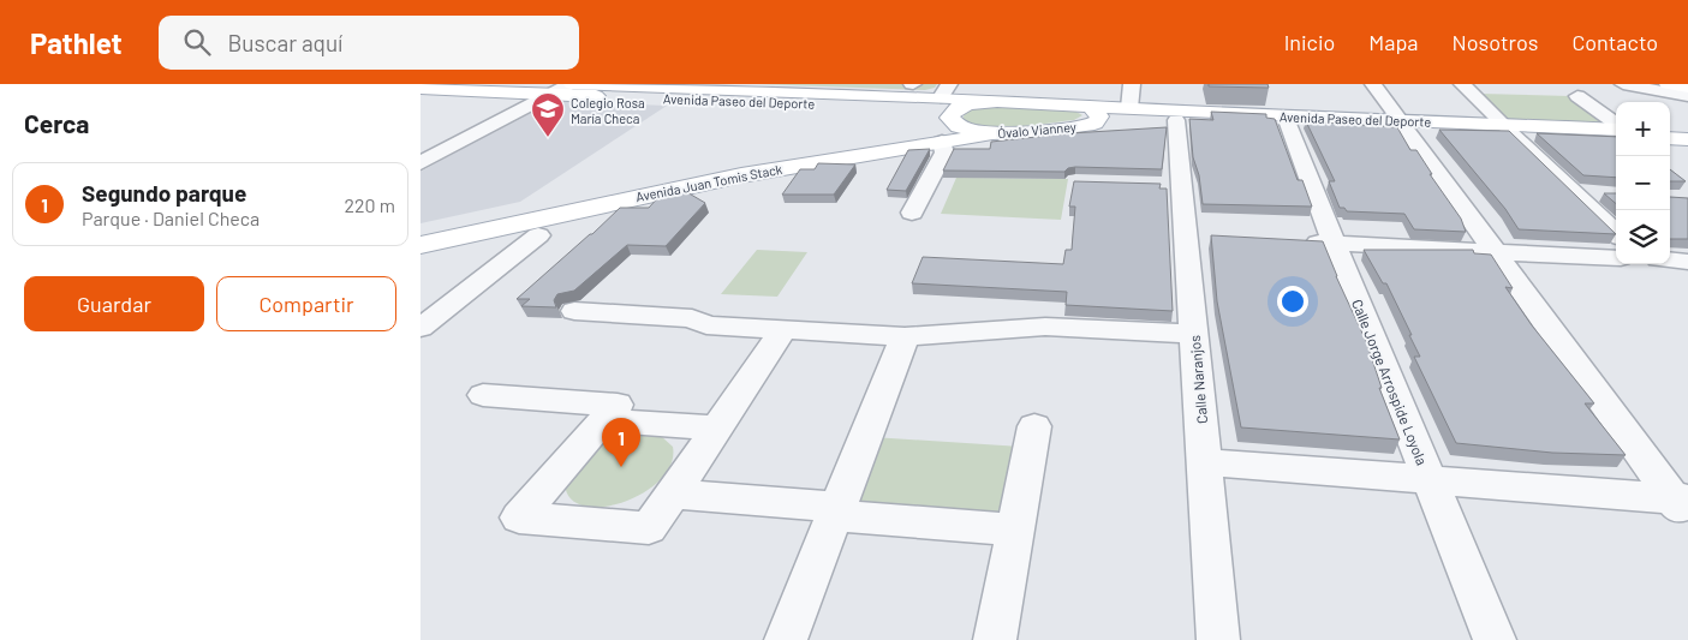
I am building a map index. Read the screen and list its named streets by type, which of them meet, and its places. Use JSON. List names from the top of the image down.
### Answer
{
  "streets": {
    "main road": ["Avenida Paseo del Deporte", "Óvalo Vianney", "Avenida Juan Tomis Stack"],
    "street": ["Calle Naranjos", "Calle Jorge Arrospide Loyola"]
  },
  "crossings": [
    ["Avenida Paseo del Deporte", "Óvalo Vianney"],
    ["Avenida Paseo del Deporte", "Avenida Juan Tomis Stack"],
    ["Avenida Paseo del Deporte", "Calle Naranjos"],
    ["Avenida Paseo del Deporte", "Calle Jorge Arrospide Loyola"],
    ["Óvalo Vianney", "Avenida Juan Tomis Stack"]
  ],
  "places": {
    "school or university": ["Colegio Rosa María Checa"]
  },
  "page": {
    "header": "Pathlet",
    "search": "Buscar aquí",
    "nav": [
      "Inicio",
      "Mapa",
      "Nosotros",
      "Contacto"
    ],
    "heading": "Cerca",
    "map_buttons": ["+", "−"],
    "list": [
      {
        "mark": "1",
        "name": "Segundo parque",
        "note": "Parque · Daniel Checa",
        "value": "220 m"
      }
    ],
    "buttons": ["Guardar", "Compartir"],
    "pins": "1"
  }
}
